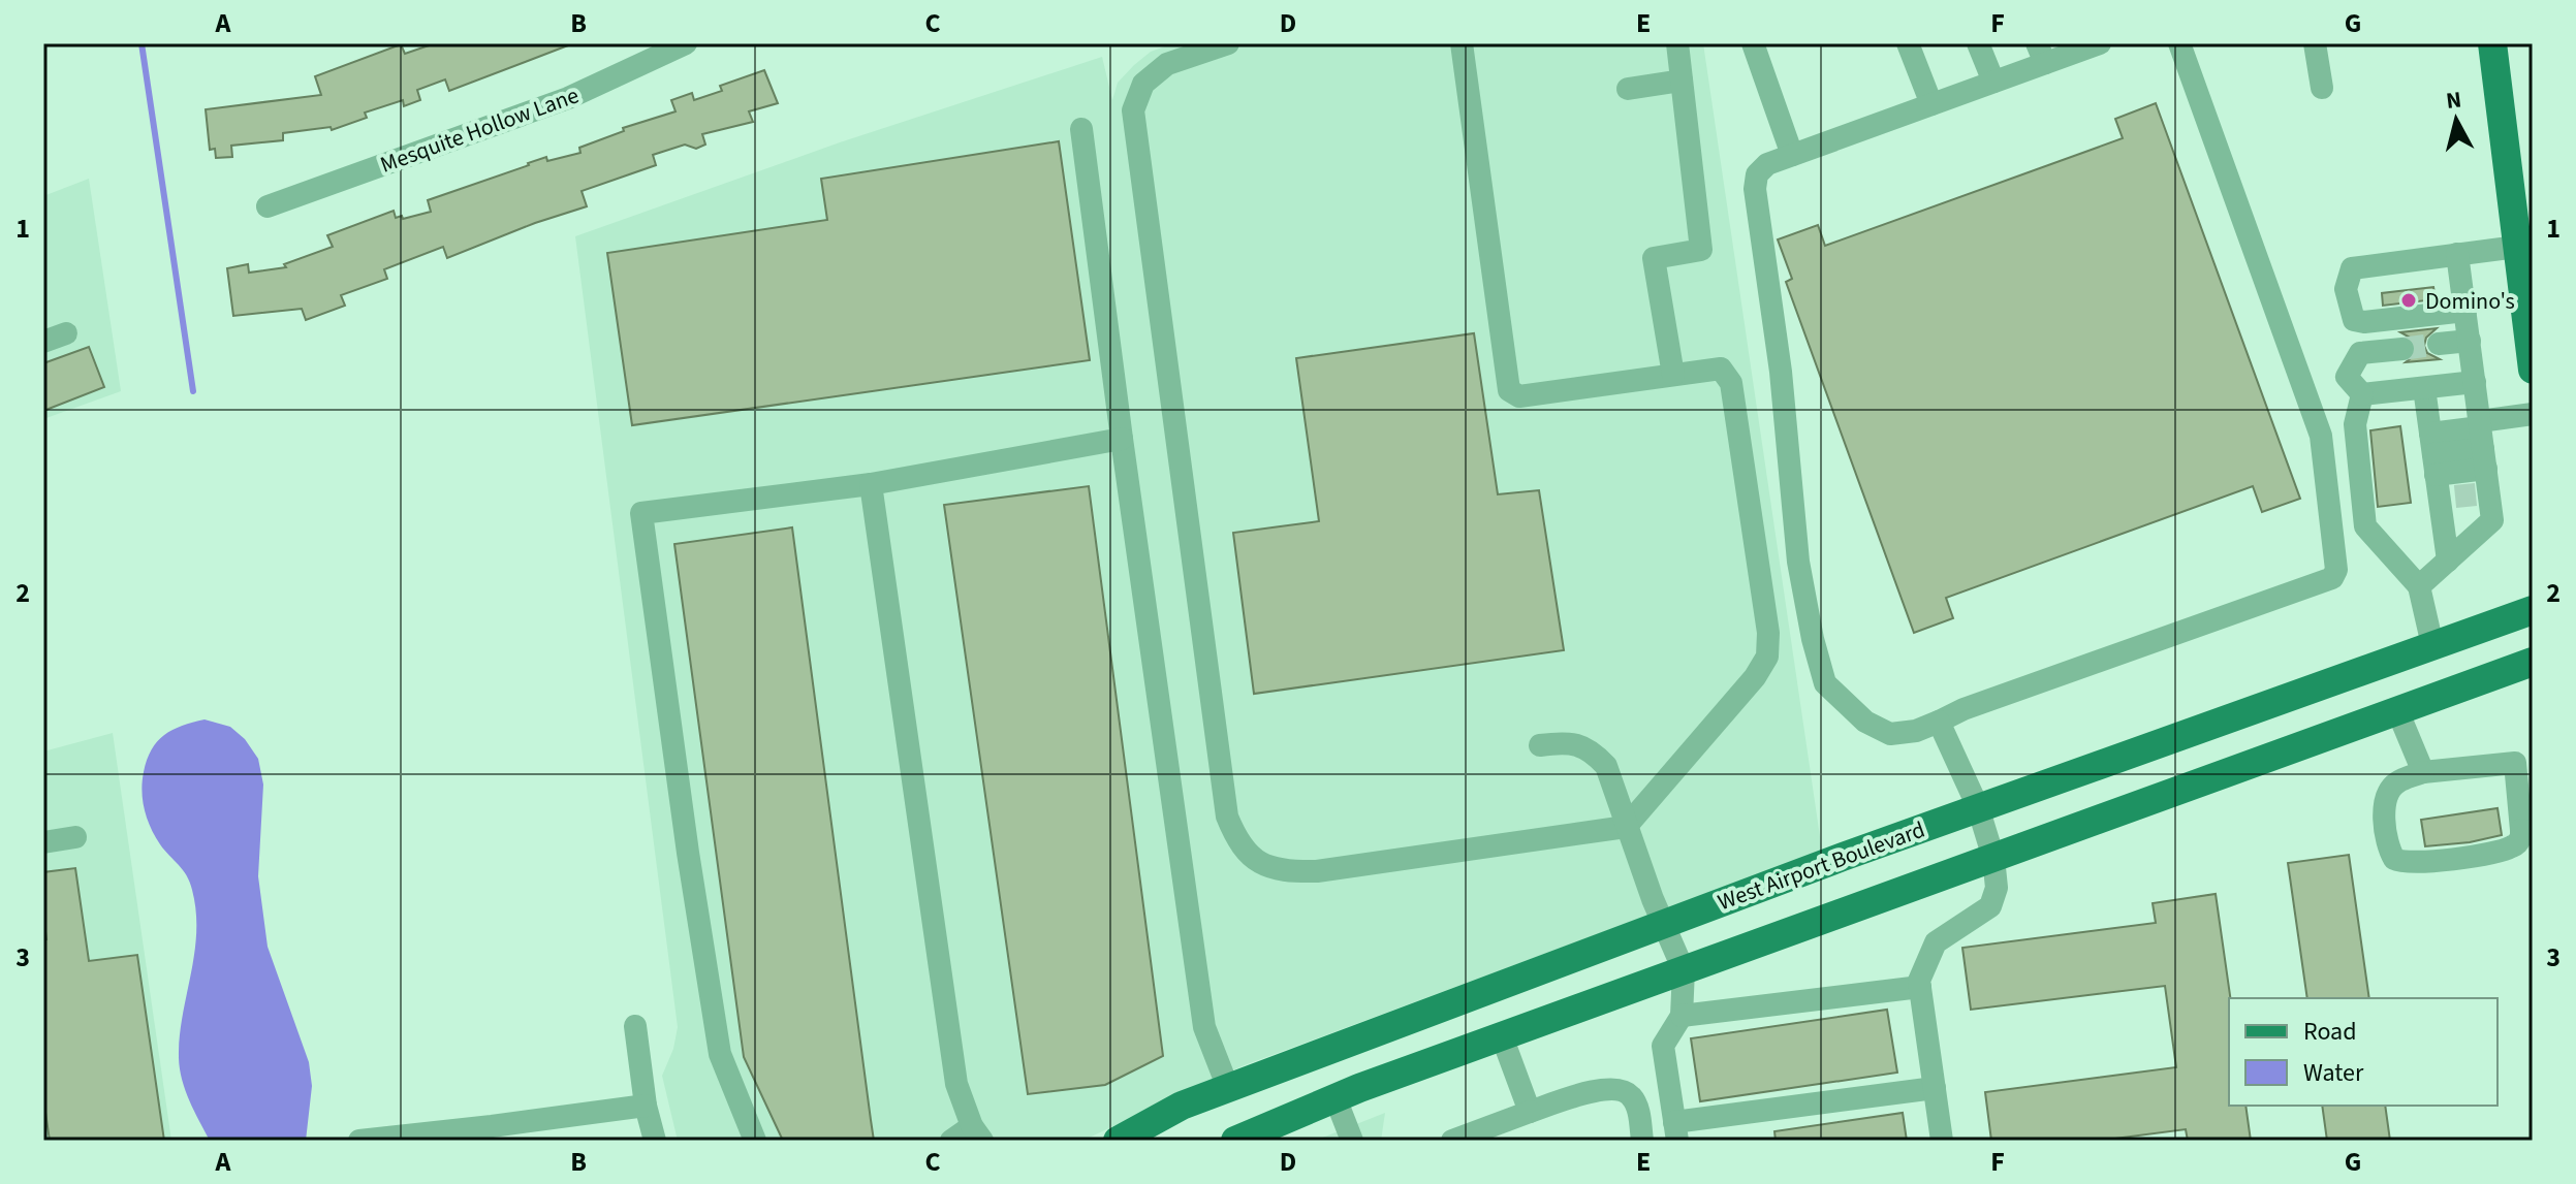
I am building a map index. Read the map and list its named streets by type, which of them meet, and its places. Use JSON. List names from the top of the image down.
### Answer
{
  "streets": {
    "main road": ["West Airport Boulevard"],
    "street": ["Mesquite Hollow Lane"]
  },
  "places": ["Domino's"],
  "legend": ["Road", "Water"],
  "north": "top",
  "grid": {
    "columns": [
      "A",
      "B",
      "C",
      "D",
      "E",
      "F",
      "G"
    ],
    "rows": ["1", "2", "3"]
  }
}
